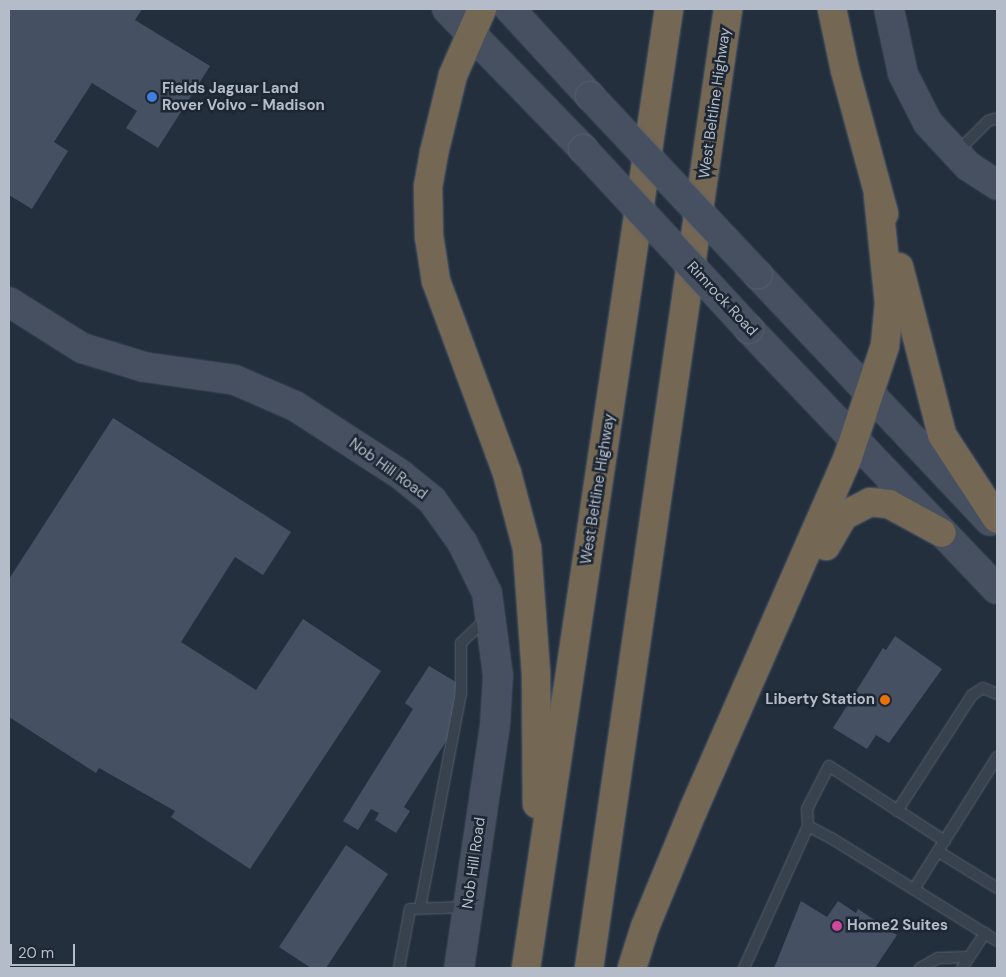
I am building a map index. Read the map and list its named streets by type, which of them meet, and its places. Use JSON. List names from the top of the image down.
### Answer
{
  "streets": {
    "highway": ["West Beltline Highway"],
    "main road": ["Rimrock Road", "Nob Hill Road"]
  },
  "places": ["Fields Jaguar Land Rover Volvo - Madison", "Liberty Station", "Home2 Suites"],
  "scale_bar": "20 m"
}
